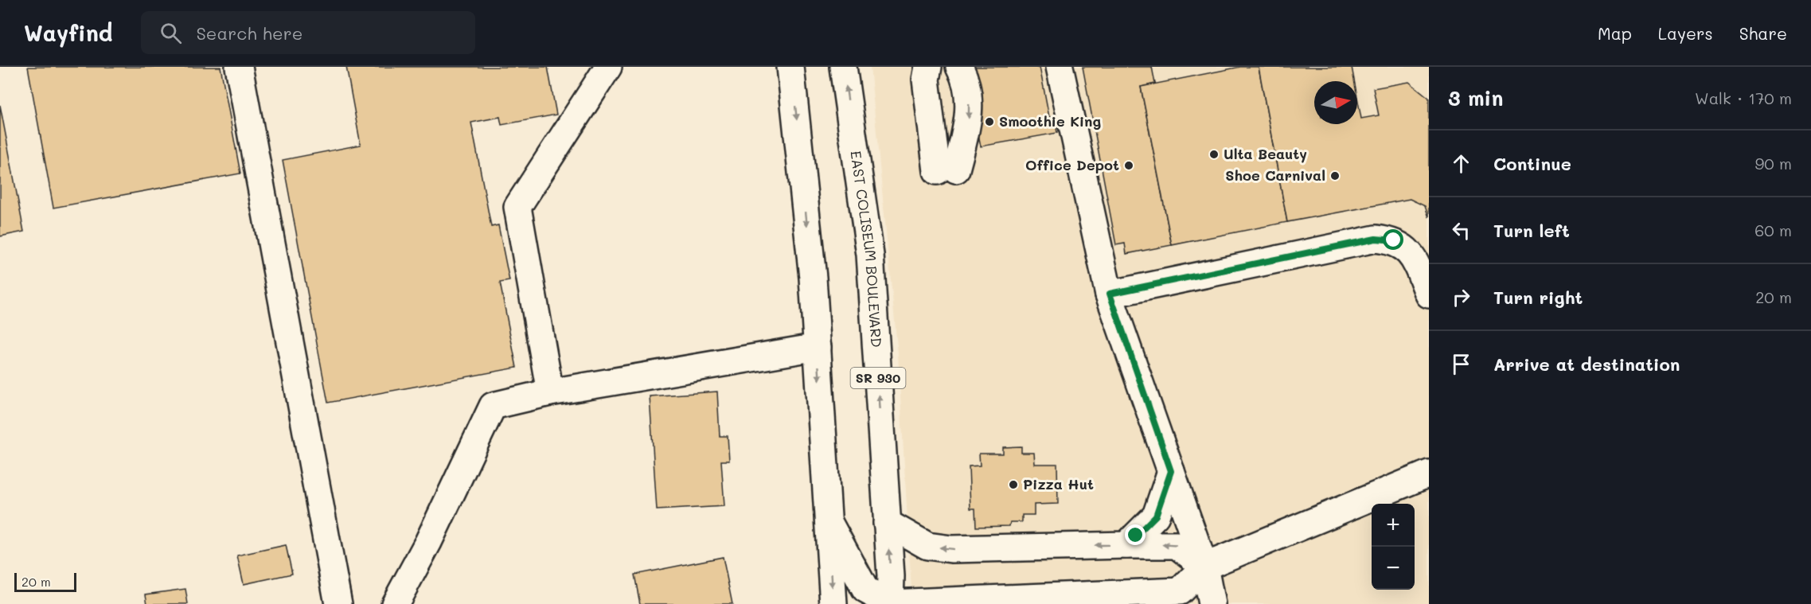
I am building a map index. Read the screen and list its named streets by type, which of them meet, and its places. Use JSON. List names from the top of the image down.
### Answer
{
  "streets": {
    "main road": ["EAST COLISEUM BOULEVARD", "SR 930"]
  },
  "places": [
    "Smoothie King",
    "Ulta Beauty",
    "Office Depot",
    "Shoe Carnival",
    "Pizza Hut"
  ],
  "scale_bar": "20 m",
  "north": "right",
  "page": {
    "header": "Wayfind",
    "search": "Search here",
    "nav": ["Map", "Layers", "Share"],
    "heading": ["3 min", "Walk · 170 m"],
    "list": [
      ["Continue", "90 m"],
      ["Turn left", "60 m"],
      ["Turn right", "20 m"],
      "Arrive at destination"
    ],
    "map_buttons": ["+", "−"],
    "scale": "20 m"
  }
}
